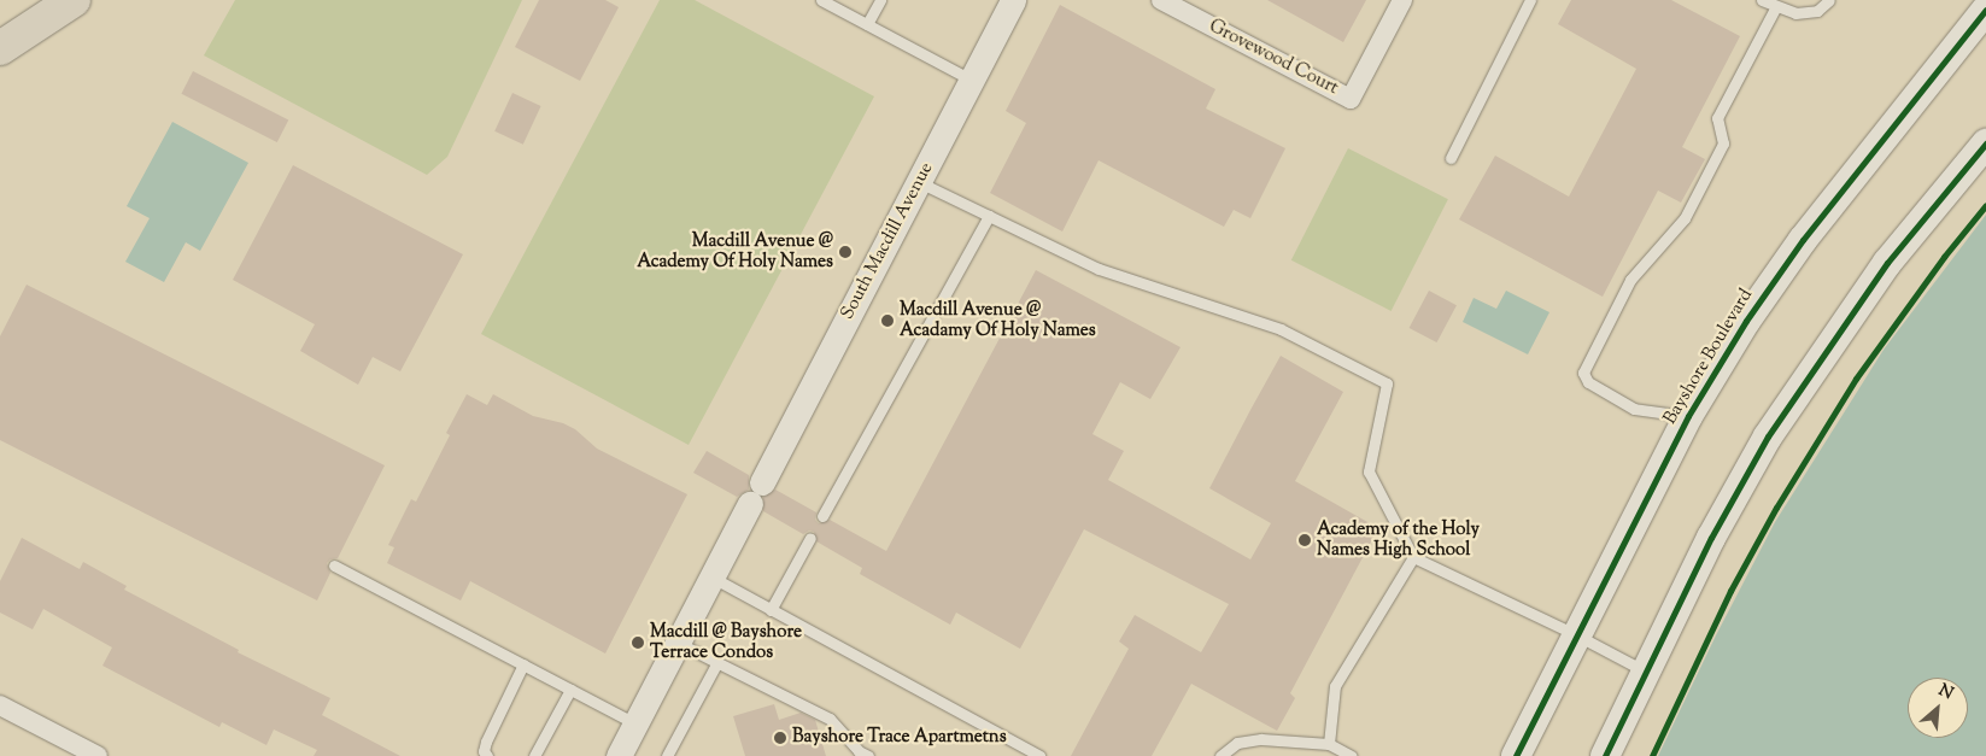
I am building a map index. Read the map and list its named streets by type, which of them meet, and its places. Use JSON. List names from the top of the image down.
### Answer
{
  "streets": {
    "main road": ["Bayshore Boulevard"],
    "street": ["Grovewood Court", "South Macdill Avenue"]
  },
  "places": [
    "Macdill Avenue @ Academy Of Holy Names",
    "Macdill Avenue @ Acadamy Of Holy Names",
    "Academy of the Holy Names High School",
    "Macdill @ Bayshore Terrace Condos",
    "Bayshore Trace Apartmetns"
  ],
  "north": "top right"
}
